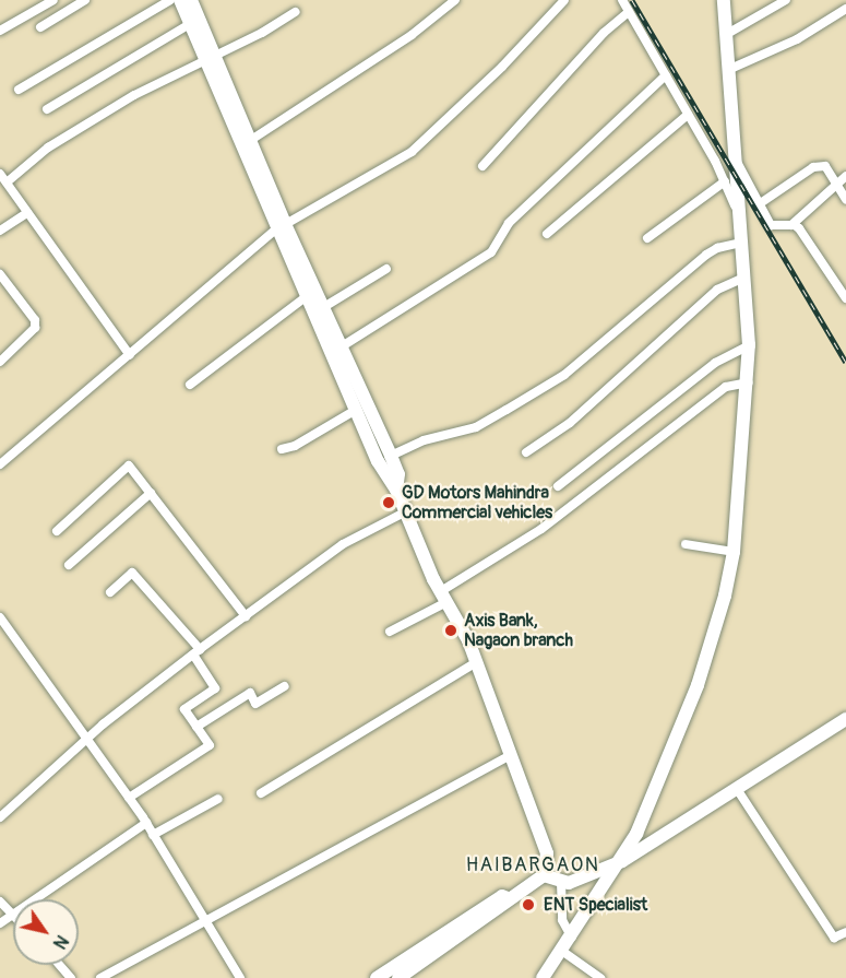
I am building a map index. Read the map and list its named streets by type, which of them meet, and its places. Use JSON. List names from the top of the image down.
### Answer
{
  "districts": ["HAIBARGAON"],
  "places": ["GD Motors Mahindra Commercial vehicles", "Axis Bank, Nagaon branch", "ENT Specialist"],
  "north": "bottom right"
}
